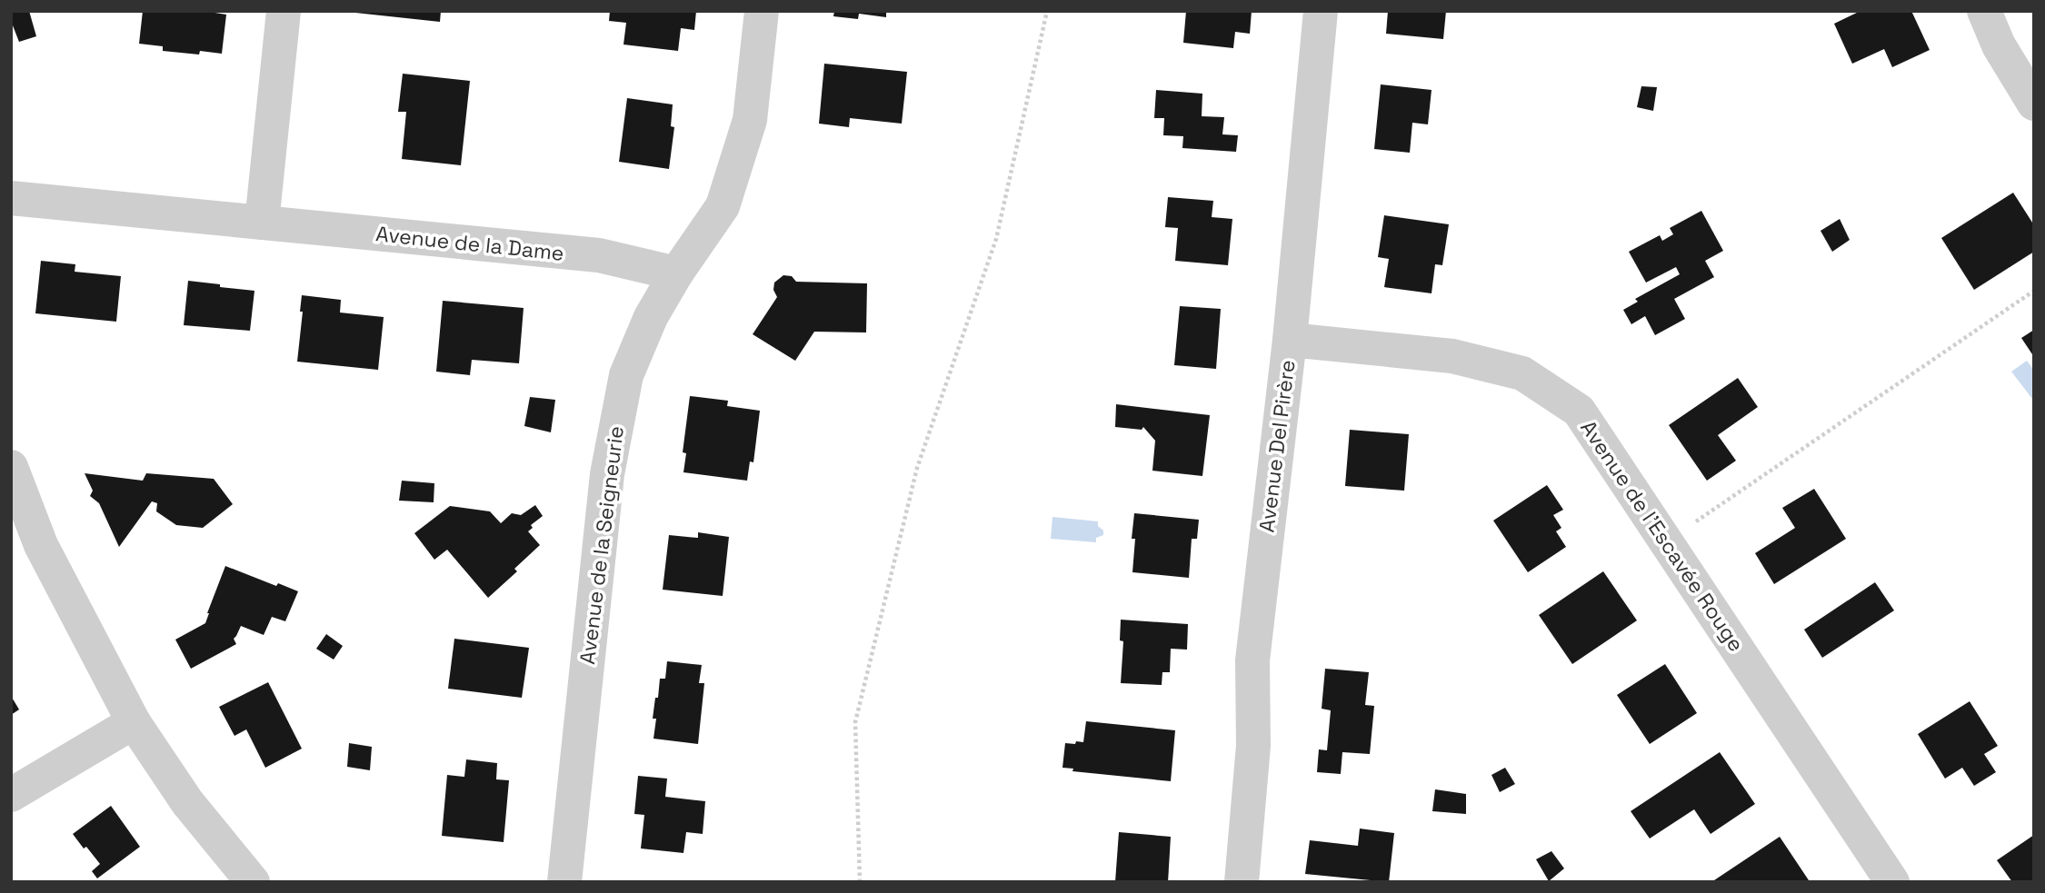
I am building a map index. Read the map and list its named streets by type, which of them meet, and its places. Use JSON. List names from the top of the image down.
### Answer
{
  "streets": {
    "street": [
      "Avenue de la Dame",
      "Avenue Del Pirère",
      "Avenue de l'Escavée Rouge",
      "Avenue de la Seigneurie"
    ]
  },
  "crossings": [
    ["Avenue de la Dame", "Avenue de la Seigneurie"],
    ["Avenue Del Pirère", "Avenue de l'Escavée Rouge"]
  ]
}
